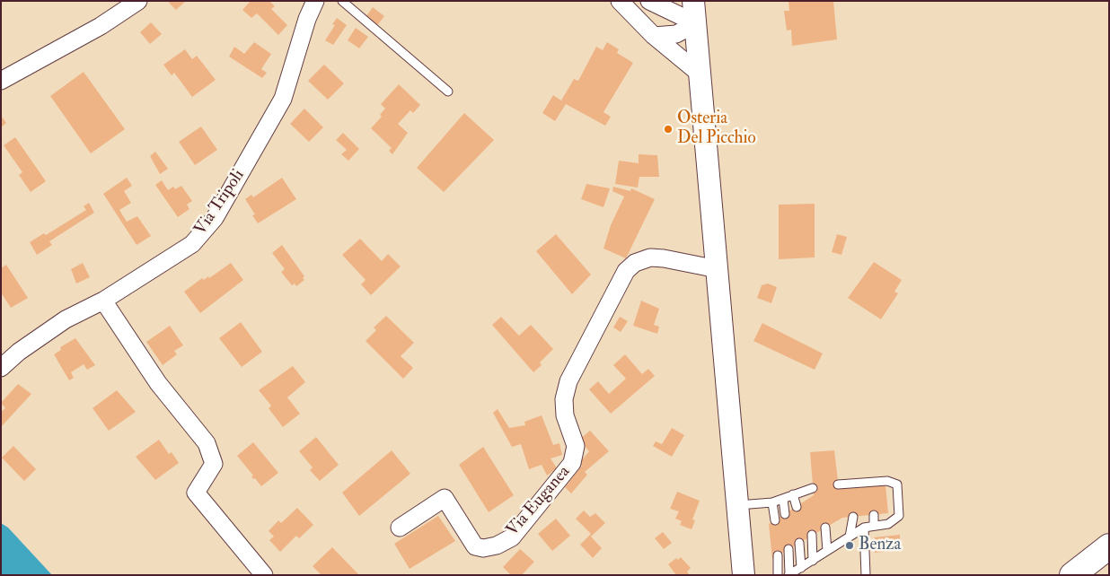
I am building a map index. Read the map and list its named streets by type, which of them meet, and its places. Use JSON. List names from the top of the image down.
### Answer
{
  "streets": {
    "street": ["Via Tripoli", "Via Euganea"]
  },
  "places": ["Osteria Del Picchio", "Benza"]
}
